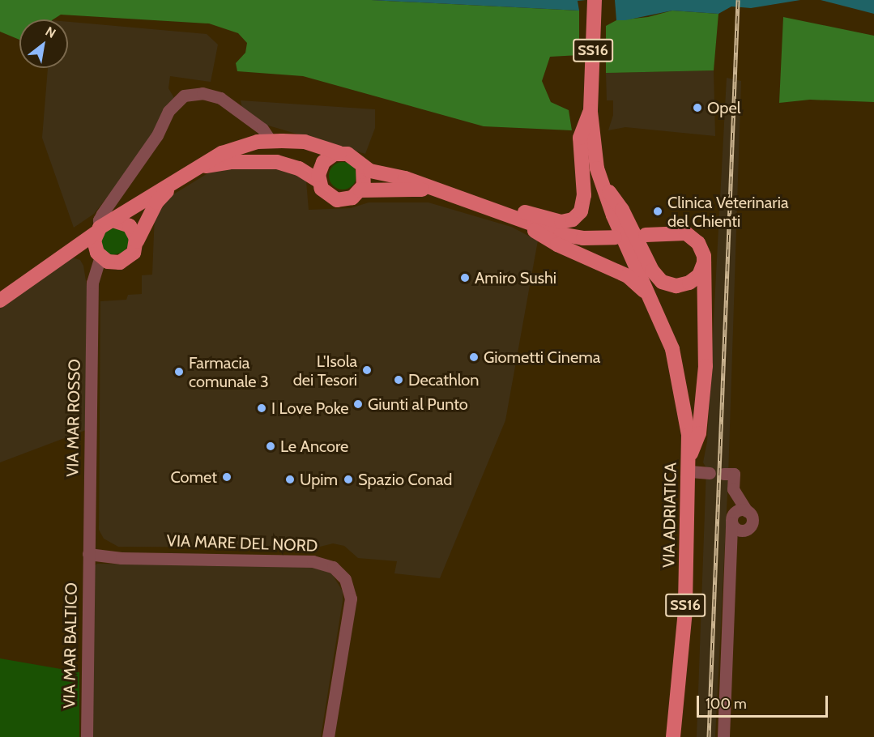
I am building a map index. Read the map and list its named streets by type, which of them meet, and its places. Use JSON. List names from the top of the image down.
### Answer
{
  "streets": {
    "main road": ["SS16", "VIA ADRIATICA"],
    "street": ["VIA MAR ROSSO", "VIA MARE DEL NORD", "VIA MAR BALTICO"]
  },
  "crossings": [
    ["SS16", "VIA ADRIATICA"],
    ["VIA MAR ROSSO", "VIA MARE DEL NORD"],
    ["VIA MAR ROSSO", "VIA MAR BALTICO"],
    ["VIA MARE DEL NORD", "VIA MAR BALTICO"]
  ],
  "places": [
    "Opel",
    "Clinica Veterinaria del Chienti",
    "Amiro Sushi",
    "Giometti Cinema",
    "L'Isola dei Tesori",
    "Farmacia comunale 3",
    "Decathlon",
    "Giunti al Punto",
    "I Love Poke",
    "Le Ancore",
    "Comet",
    "Upim",
    "Spazio Conad"
  ],
  "scale_bar": "100 m",
  "north": "top right"
}
